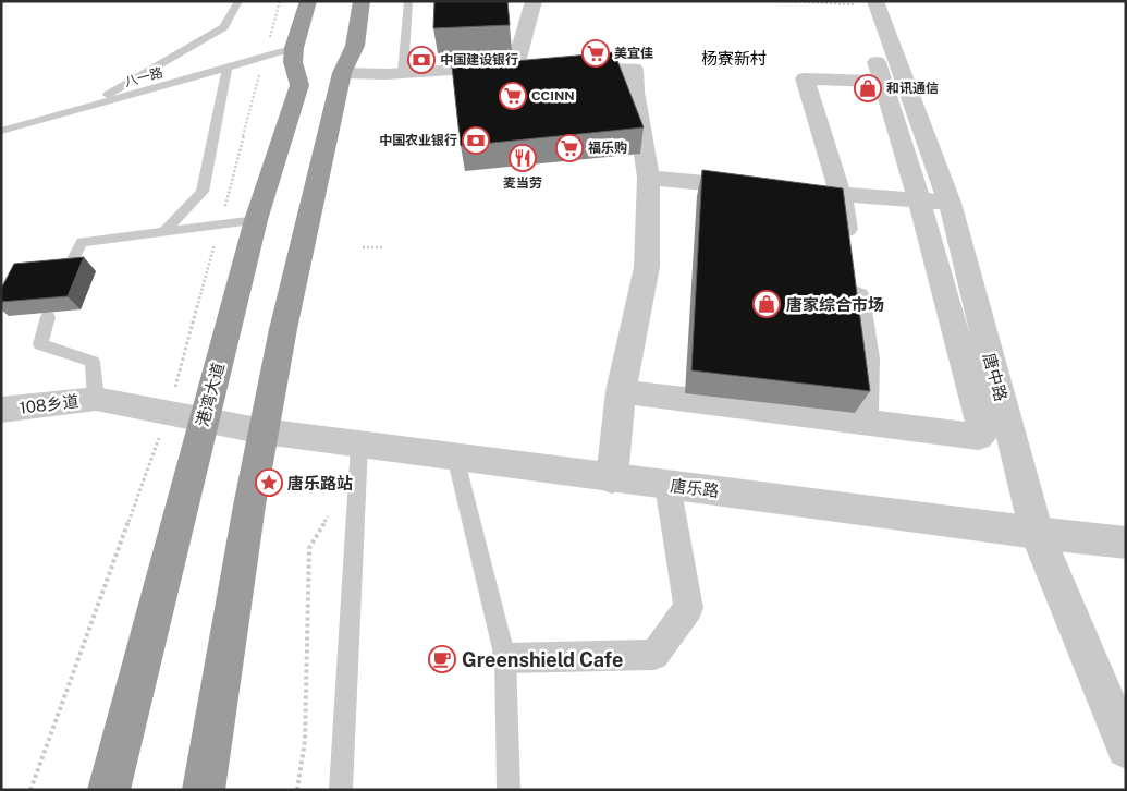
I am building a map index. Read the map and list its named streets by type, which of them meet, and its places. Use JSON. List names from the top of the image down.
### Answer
{
  "streets": {
    "highway": ["港湾大道"],
    "street": ["唐中路", "108乡道", "唐乐路"],
    "lane": ["八一路"]
  },
  "crossings": [
    ["八一路", "港湾大道"],
    ["唐中路", "唐乐路"],
    ["港湾大道", "108乡道"],
    ["港湾大道", "唐乐路"],
    ["108乡道", "唐乐路"]
  ],
  "districts": ["杨寮新村"],
  "places": {
    "supermarket": ["美宜佳", "CCINN", "福乐购"],
    "bank": ["中国建设银行", "中国农业银行"],
    "shop": ["和讯通信", "唐家综合市场"],
    "restaurant": ["麦当劳"],
    "place": ["唐乐路站"],
    "cafe": ["Greenshield Cafe"]
  }
}
